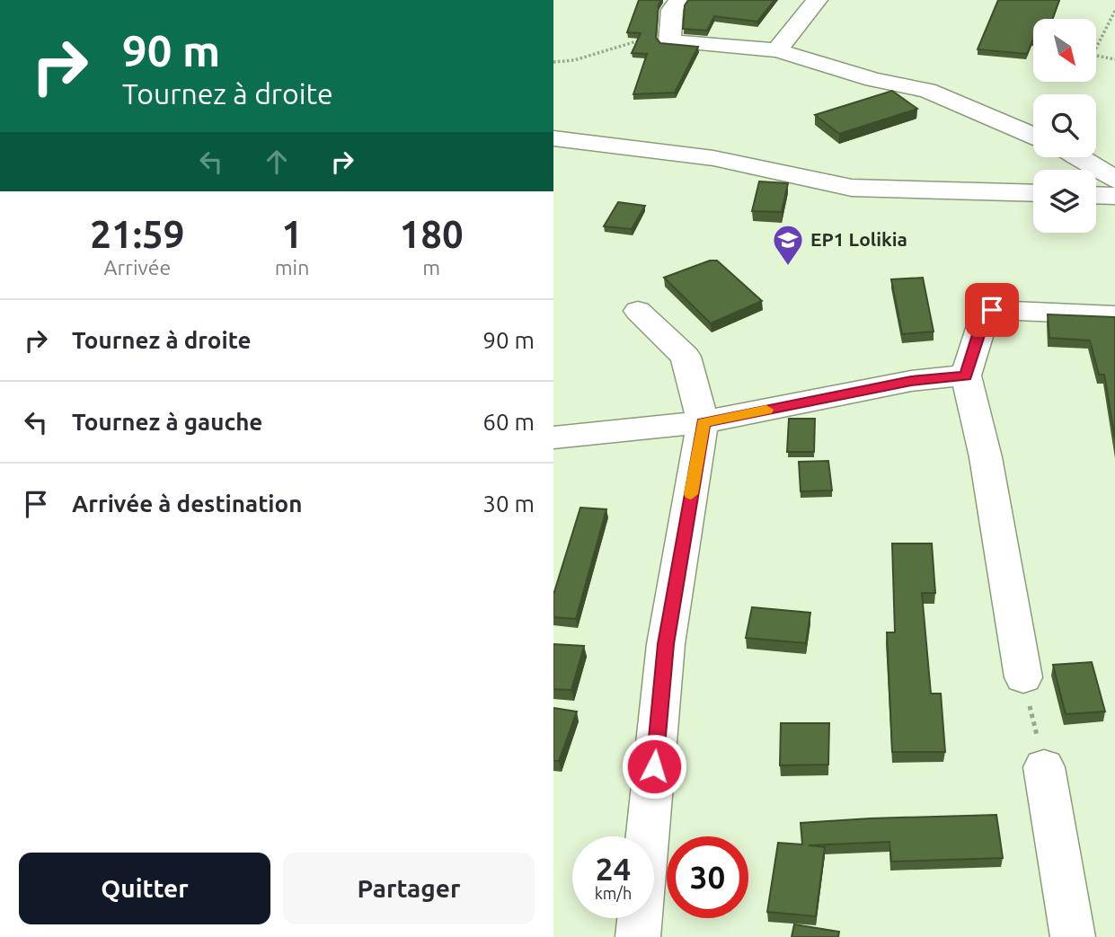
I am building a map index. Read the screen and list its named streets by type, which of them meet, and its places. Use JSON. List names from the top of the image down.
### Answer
{
  "places": {
    "school or university": ["EP1 Lolikia"]
  },
  "north": "bottom right",
  "page": {
    "turn": ["90 m", "Tournez à droite"],
    "eta": [
      "21:59",
      "Arrivée",
      "1",
      "min",
      "180",
      "m"
    ],
    "list": [
      {
        "name": "Tournez à droite",
        "value": "90 m"
      },
      {
        "name": "Tournez à gauche",
        "value": "60 m"
      },
      {
        "name": "Arrivée à destination",
        "value": "30 m"
      }
    ],
    "speed": "24 km/h",
    "limit": "30",
    "buttons": ["Quitter", "Partager"]
  }
}
